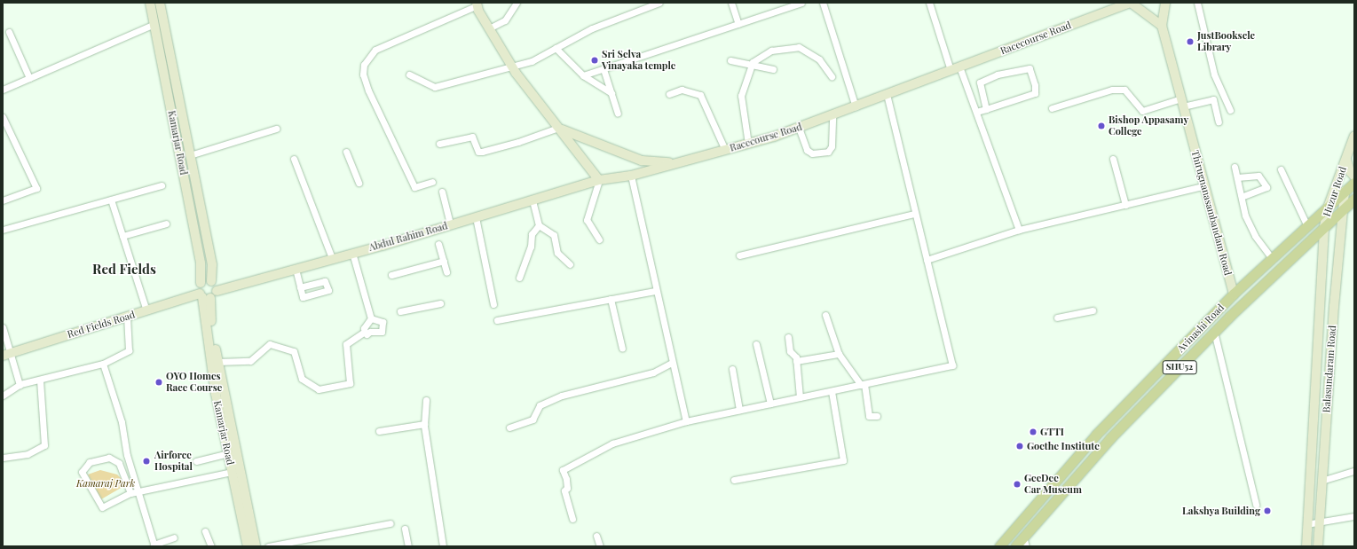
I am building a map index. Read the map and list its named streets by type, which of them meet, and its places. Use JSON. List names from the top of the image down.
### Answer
{
  "streets": {
    "main road": [
      "Racecourse Road",
      "Kamarjar Road",
      "Huzur Road",
      "Thirugnanasambandam Road",
      "Abdul Rahim Road",
      "Red Fields Road",
      "Avinashi Road",
      "SHU52",
      "Balasundaram Road"
    ]
  },
  "crossings": [
    ["Racecourse Road", "Abdul Rahim Road"],
    ["Kamarjar Road", "Abdul Rahim Road"],
    ["Kamarjar Road", "Red Fields Road"],
    ["Huzur Road", "Avinashi Road"],
    ["Huzur Road", "Balasundaram Road"],
    ["Thirugnanasambandam Road", "Avinashi Road"],
    ["Abdul Rahim Road", "Red Fields Road"],
    ["Avinashi Road", "Balasundaram Road"]
  ],
  "districts": ["Red Fields"],
  "parks": ["Kamaraj Park"],
  "places": [
    "JustBooksclc Library",
    "Sri Selva Vinayaka temple",
    "Bishop Appasamy College",
    "OYO Homes Race Course",
    "GTTI",
    "Goethe Institute",
    "Airforce Hospital",
    "GeeDee Car Museum",
    "Lakshya Building"
  ]
}
